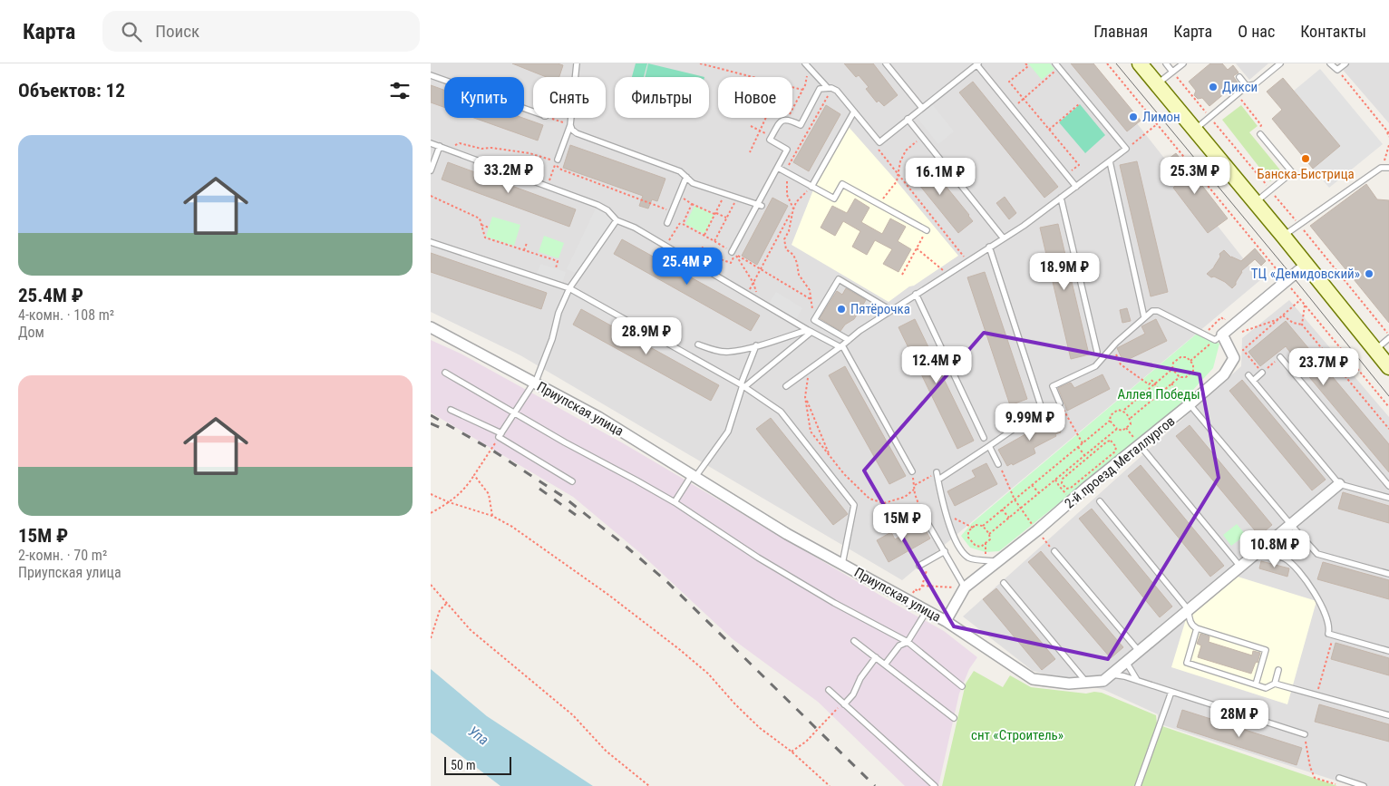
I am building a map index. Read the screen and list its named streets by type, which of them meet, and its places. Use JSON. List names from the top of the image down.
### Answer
{
  "streets": {
    "street": ["Приупская улица", "2-й проезд Металлургов"]
  },
  "crossings": [
    ["Приупская улица", "2-й проезд Металлургов"]
  ],
  "water": ["Упа"],
  "parks": ["Аллея Победы", "снт «Строитель»"],
  "places": [
    "Дикси",
    "Лимон",
    "Банска-Бистрица",
    "ТЦ «Демидовский»",
    "Пятёрочка"
  ],
  "scale_bar": "50 m",
  "page": {
    "header": "Карта",
    "search": "Поиск",
    "nav": [
      "Главная",
      "Карта",
      "О нас",
      "Контакты"
    ],
    "heading": "Объектов: 12",
    "chip": [
      "Купить",
      "Снять",
      "Фильтры",
      "Новое"
    ],
    "list": [
      {
        "name": "25.4M ₽",
        "note": "4-комн. · 108 m² · Дом"
      },
      {
        "name": "15M ₽",
        "note": "2-комн. · 70 m² · Приупская улица"
      }
    ],
    "price": [
      "33.2M ₽",
      "25.3M ₽",
      "16.1M ₽",
      "25.4M ₽",
      "18.9M ₽",
      "28.9M ₽",
      "12.4M ₽",
      "23.7M ₽",
      "9.99M ₽",
      "15M ₽",
      "10.8M ₽",
      "28M ₽"
    ],
    "scale": "50 m"
  }
}
